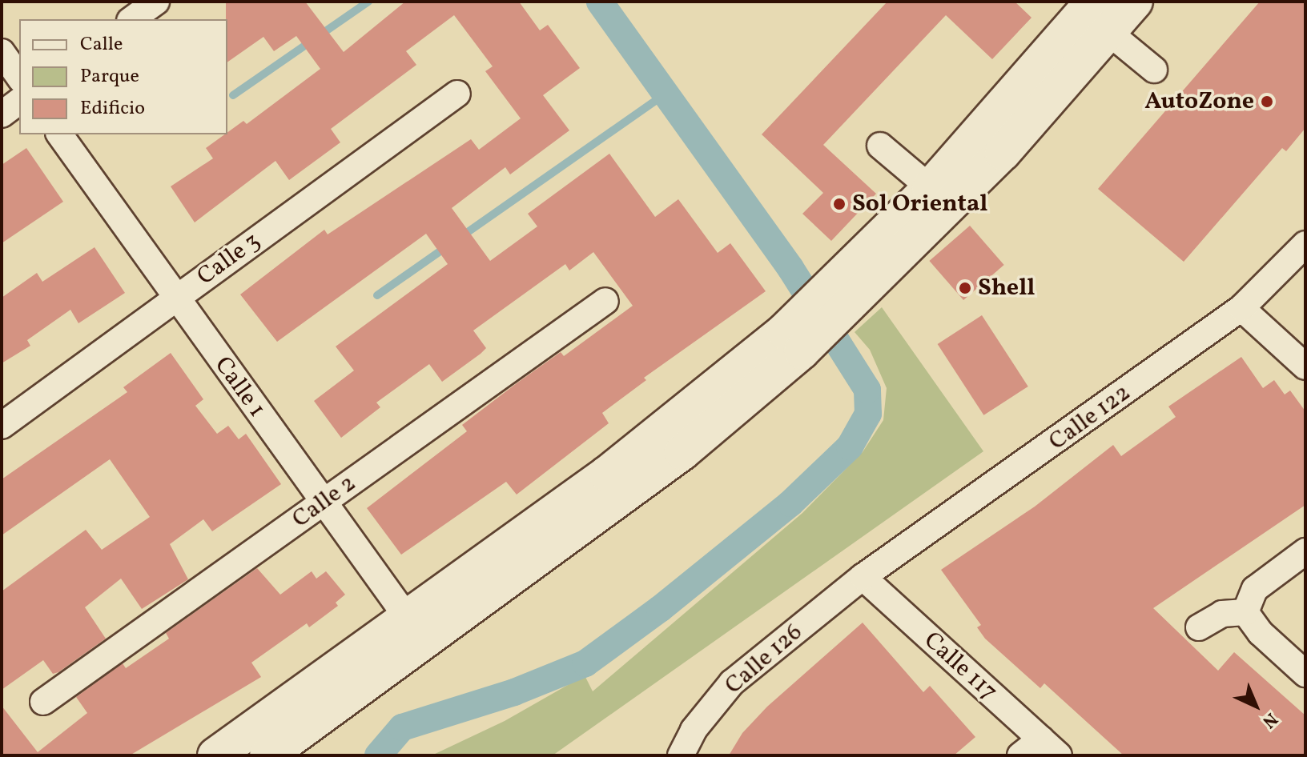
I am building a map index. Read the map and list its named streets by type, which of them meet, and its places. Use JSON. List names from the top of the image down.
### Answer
{
  "streets": {
    "street": [
      "Calle 3",
      "Calle 1",
      "Calle 122",
      "Calle 2",
      "Calle 126",
      "Calle 117"
    ]
  },
  "crossings": [
    ["Calle 3", "Calle 1"],
    ["Calle 1", "Calle 2"],
    ["Calle 122", "Calle 126"],
    ["Calle 122", "Calle 117"],
    ["Calle 126", "Calle 117"]
  ],
  "places": ["AutoZone", "Sol Oriental", "Shell"],
  "legend": ["Calle", "Parque", "Edificio"],
  "north": "bottom right"
}
